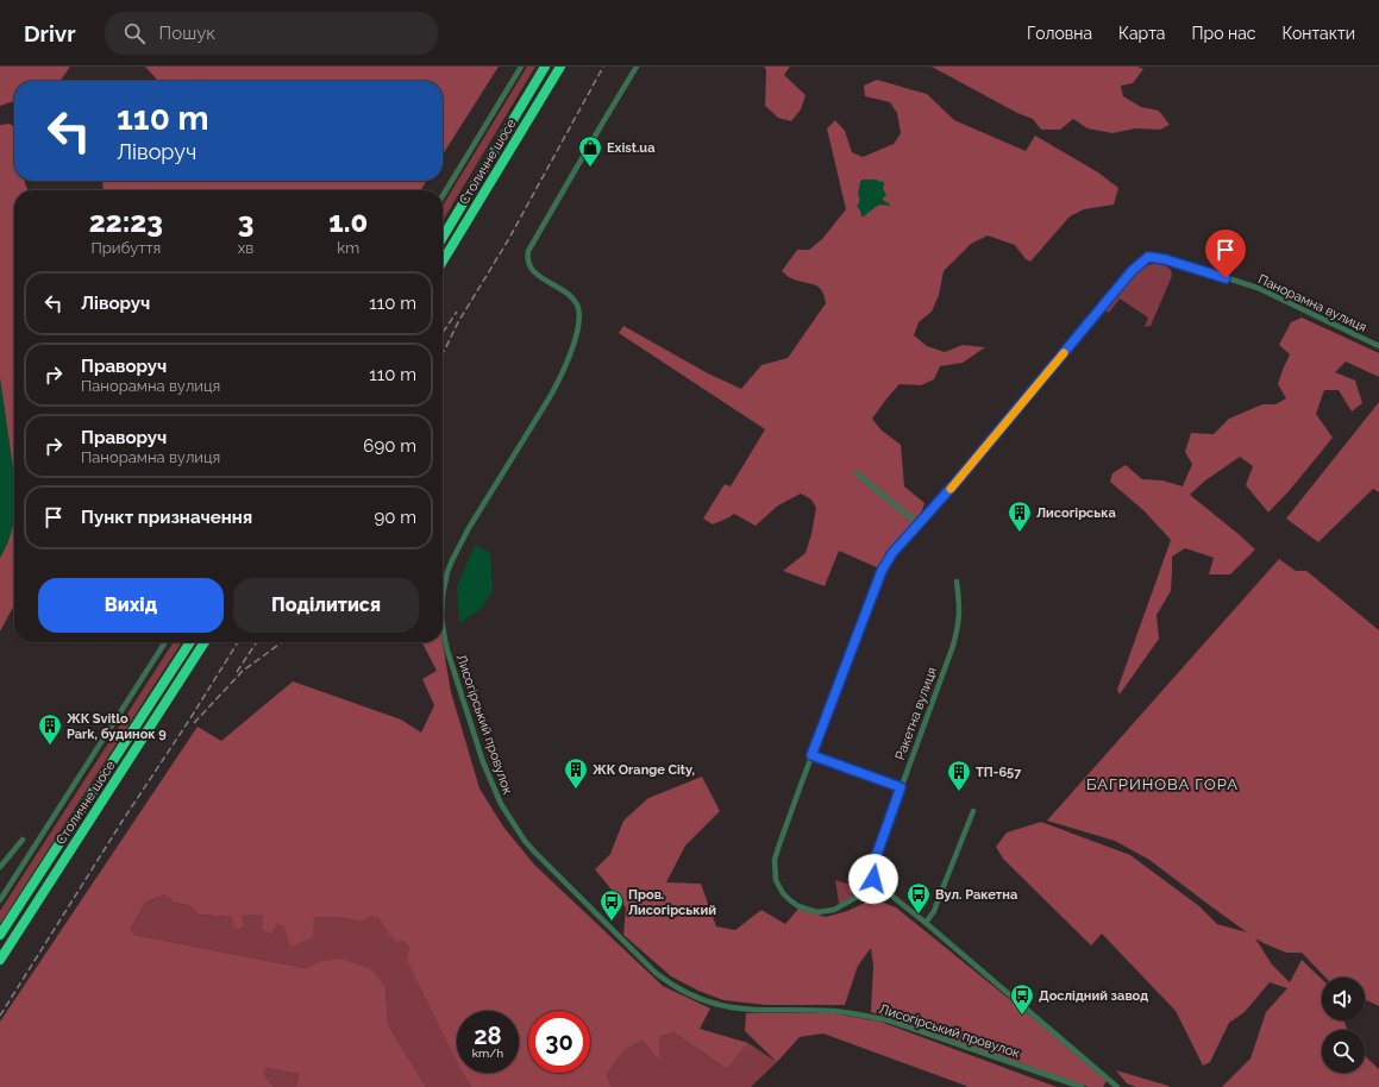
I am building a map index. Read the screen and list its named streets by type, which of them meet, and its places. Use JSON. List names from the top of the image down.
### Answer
{
  "streets": {
    "highway": ["Столичне шосе"],
    "street": ["Панорамна вулиця", "Ракетна вулиця", "Лисогірський провулок"]
  },
  "crossings": [
    ["Панорамна вулиця", "Ракетна вулиця"]
  ],
  "districts": ["БАГРИНОВА ГОРА"],
  "places": {
    "shop": ["Exist.ua"],
    "building": [
      "Лисогірська",
      "ЖК Svitlo Park, будинок 9",
      "ЖК Orange City,",
      "ТП-657"
    ],
    "bus stop": ["Вул. Ракетна", "Пров. Лисогірський", "Дослідний завод"]
  },
  "page": {
    "header": "Drivr",
    "search": "Пошук",
    "nav": [
      "Головна",
      "Карта",
      "Про нас",
      "Контакти"
    ],
    "turn": ["110 m", "Ліворуч"],
    "eta": [
      "22:23",
      "Прибуття",
      "3",
      "хв",
      "1.0",
      "km"
    ],
    "list": [
      {
        "name": "Ліворуч",
        "value": "110 m"
      },
      {
        "name": "Праворуч",
        "note": "Панорамна вулиця",
        "value": "110 m"
      },
      {
        "name": "Праворуч",
        "note": "Панорамна вулиця",
        "value": "690 m"
      },
      {
        "name": "Пункт призначення",
        "value": "90 m"
      }
    ],
    "buttons": ["Вихід", "Поділитися"],
    "speed": "28 km/h",
    "limit": "30"
  }
}
